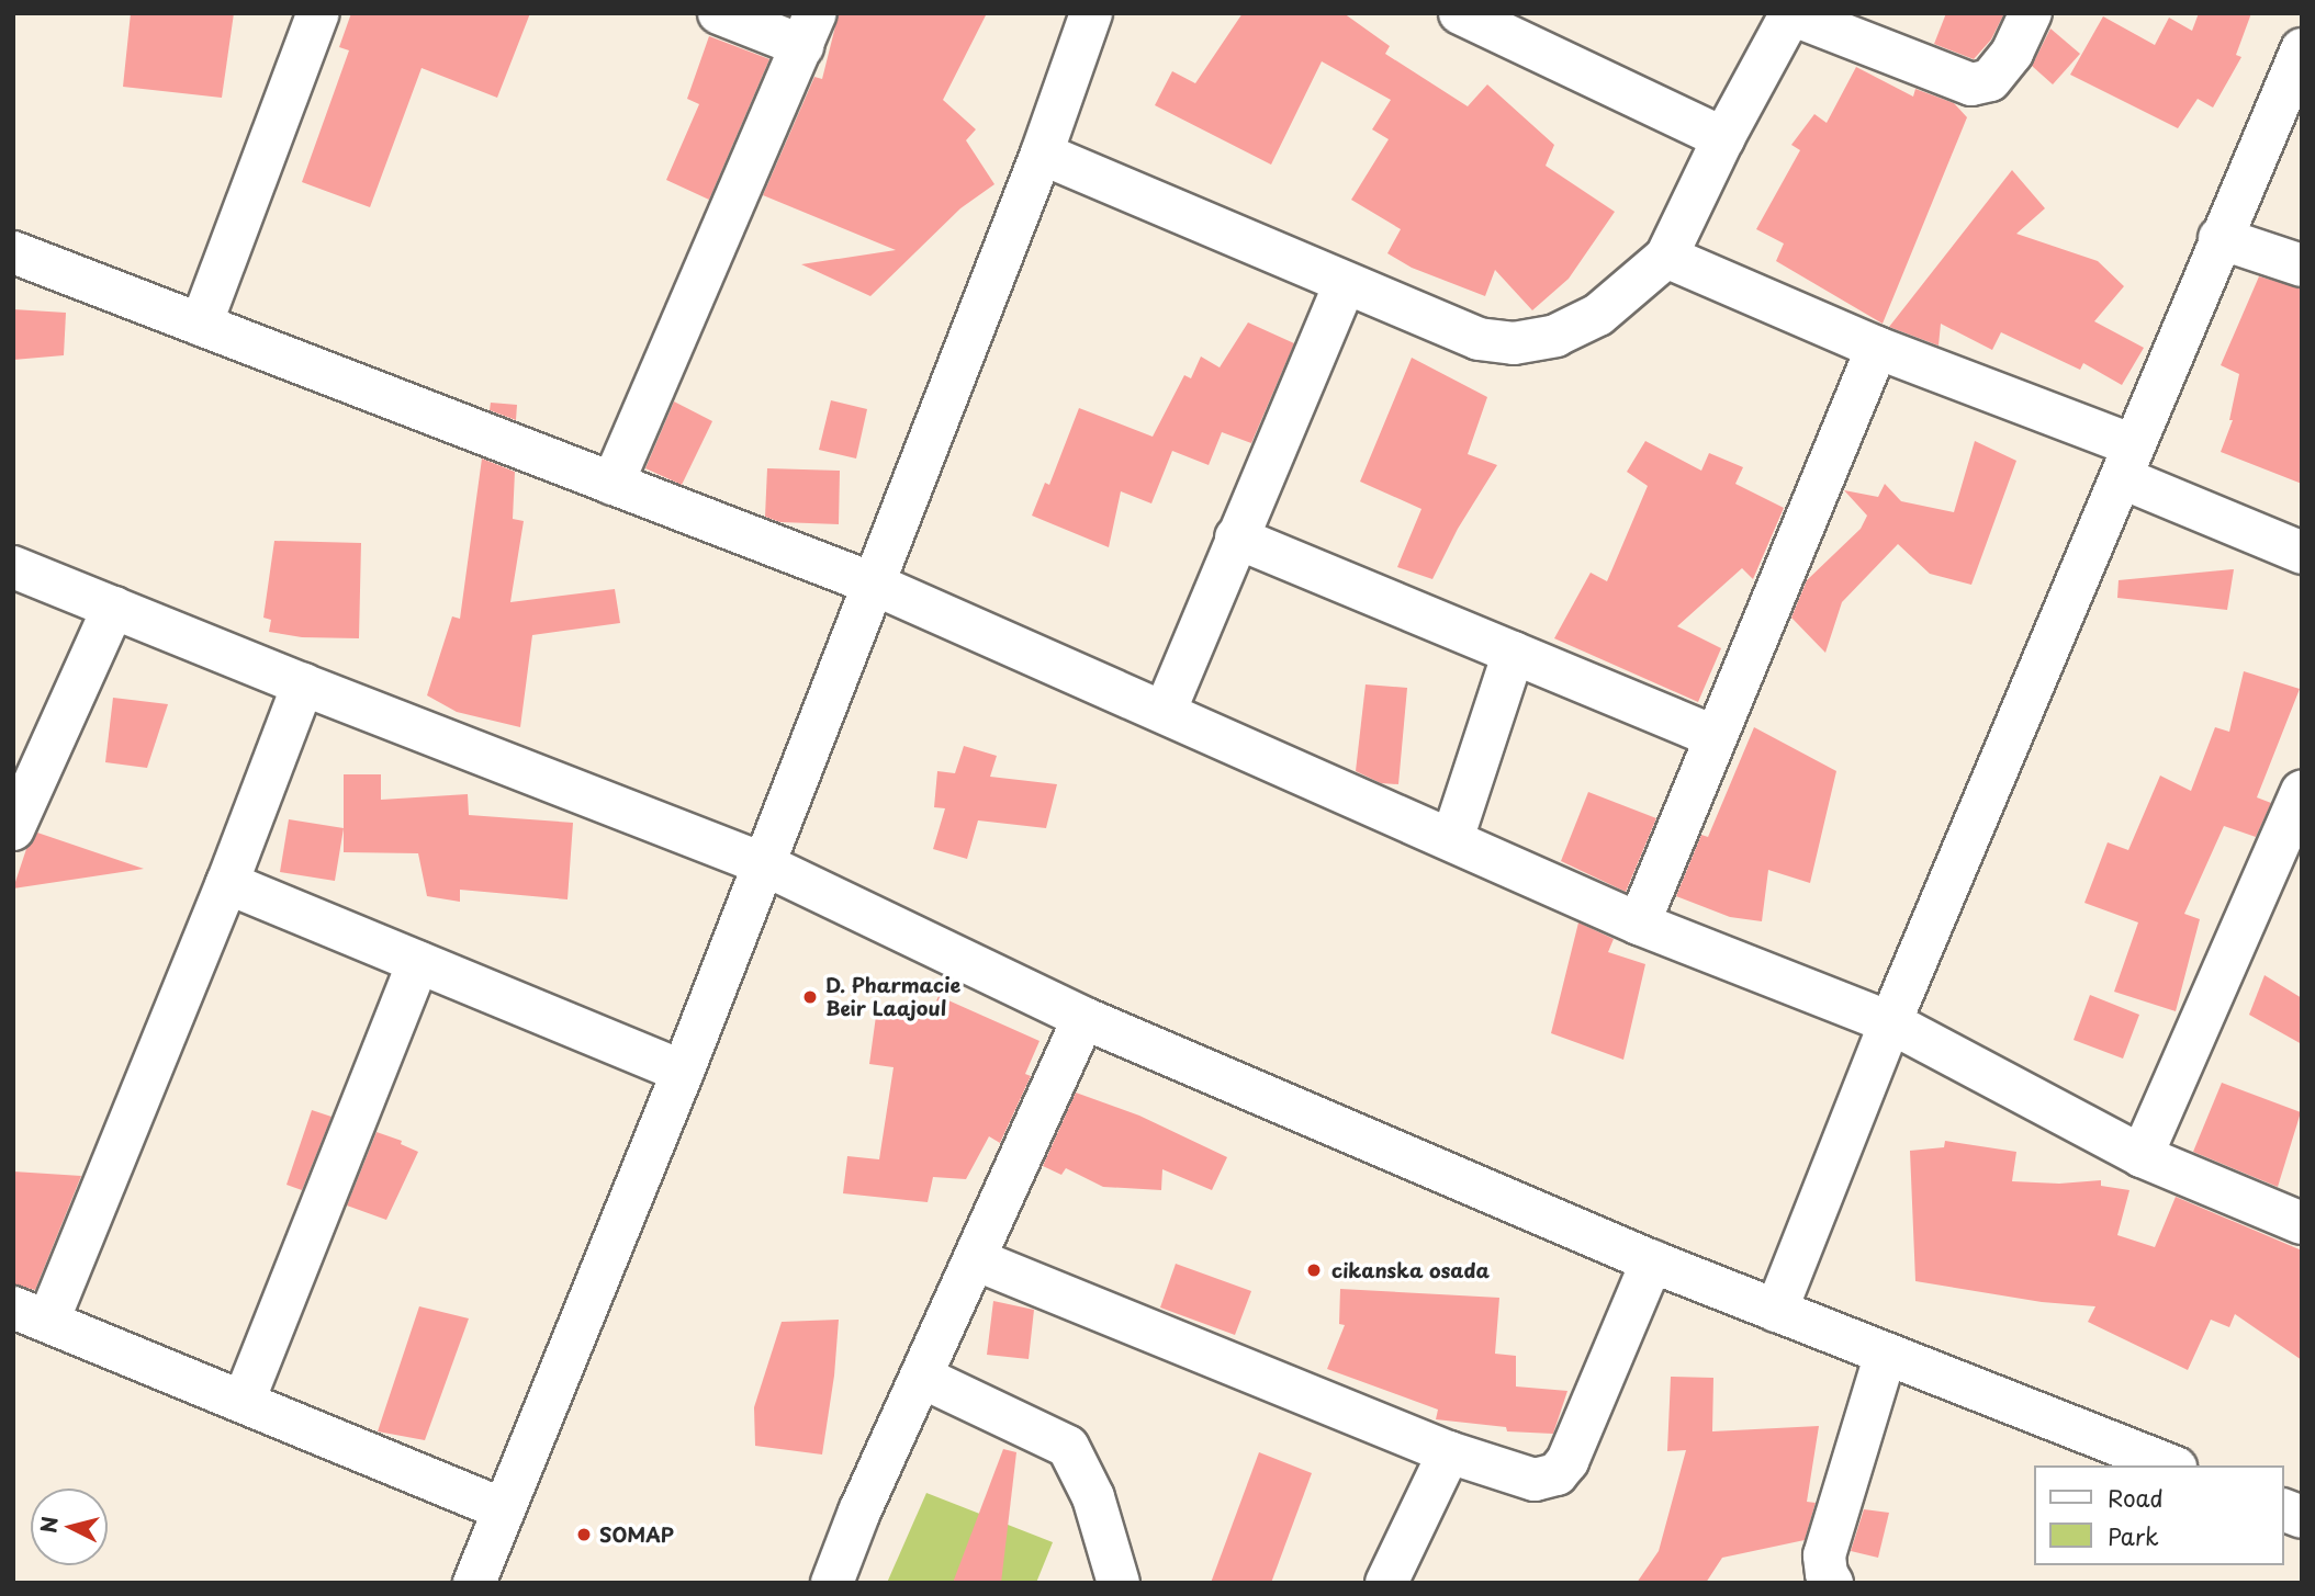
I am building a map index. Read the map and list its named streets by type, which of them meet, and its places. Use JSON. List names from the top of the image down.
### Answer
{
  "places": ["D. Pharmacie Beir Laajoul", "cikanska osada", "SOMAP"],
  "legend": ["Road", "Park"],
  "north": "left"
}
